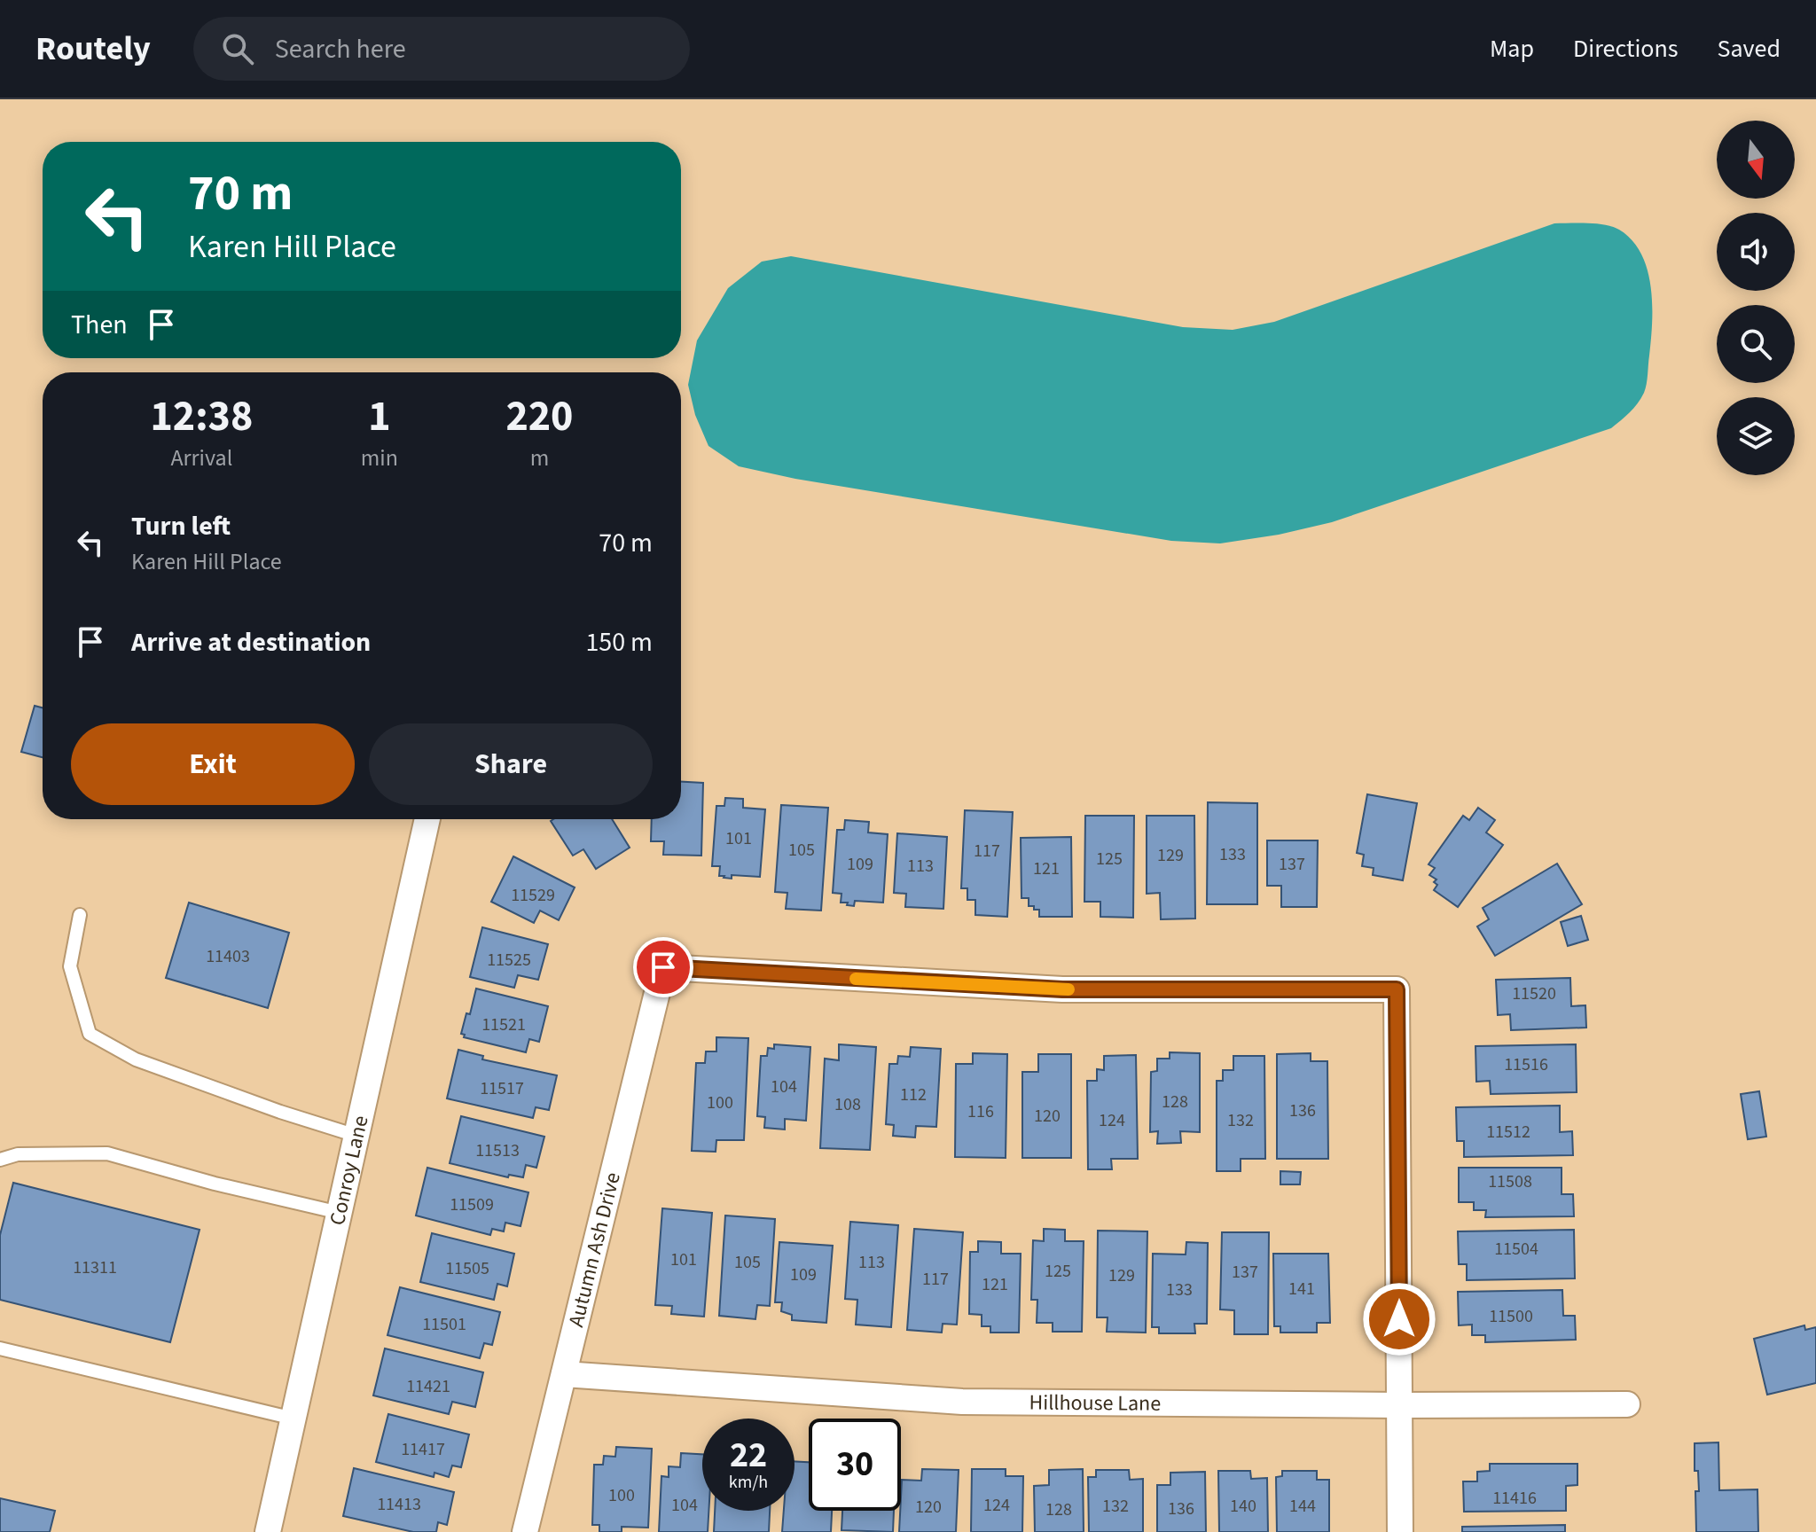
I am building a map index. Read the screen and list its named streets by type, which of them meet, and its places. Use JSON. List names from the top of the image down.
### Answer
{
  "streets": {
    "street": ["Conroy Lane", "Autumn Ash Drive", "Hillhouse Lane"]
  },
  "crossings": [
    ["Autumn Ash Drive", "Hillhouse Lane"]
  ],
  "house_numbers": [
    "101",
    "105",
    "117",
    "133",
    "129",
    "125",
    "109",
    "137",
    "113",
    "121",
    "11529",
    "11403",
    "11525",
    "11520",
    "11521",
    "11516",
    "104",
    "11517",
    "112",
    "128",
    "100",
    "108",
    "136",
    "116",
    "120",
    "124",
    "132",
    "11512",
    "11513",
    "11508",
    "11509",
    "11504",
    "101",
    "105",
    "113",
    "11311",
    "11505",
    "125",
    "137",
    "109",
    "129",
    "117",
    "121",
    "141",
    "133",
    "11500",
    "11501",
    "11421",
    "11417",
    "100",
    "11416",
    "11413",
    "104",
    "124",
    "132",
    "140",
    "144",
    "120",
    "136",
    "128"
  ],
  "north": "bottom",
  "page": {
    "header": "Routely",
    "search": "Search here",
    "nav": ["Map", "Directions", "Saved"],
    "turn": ["70 m", "Karen Hill Place"],
    "then": "Then",
    "eta": [
      "12:38",
      "Arrival",
      "1",
      "min",
      "220",
      "m"
    ],
    "list": [
      {
        "name": "Turn left",
        "note": "Karen Hill Place",
        "value": "70 m"
      },
      {
        "name": "Arrive at destination",
        "value": "150 m"
      }
    ],
    "buttons": ["Exit", "Share"],
    "speed": "22 km/h",
    "limit": "30"
  }
}
